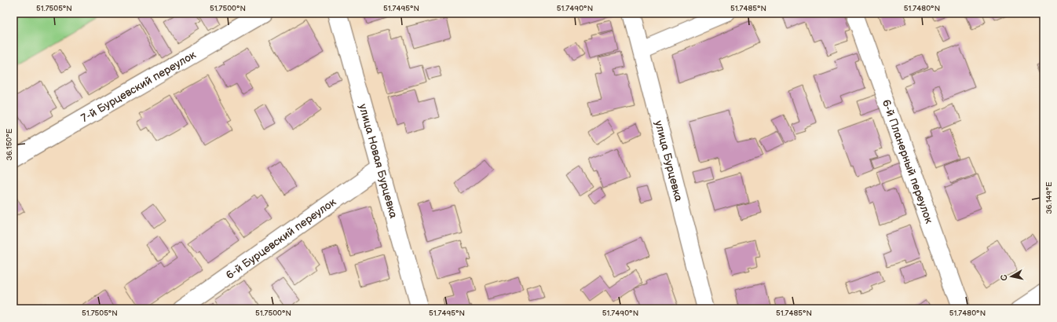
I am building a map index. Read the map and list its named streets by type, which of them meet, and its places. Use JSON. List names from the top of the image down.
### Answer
{
  "streets": {
    "street": [
      "7-й Бурцевский переулок",
      "улица Новая Бурцевка",
      "улица Бурцевка",
      "6-й Планерный переулок",
      "6-й Бурцевский переулок"
    ]
  },
  "crossings": [
    ["улица Новая Бурцевка", "6-й Бурцевский переулок"]
  ],
  "north": "left",
  "coordinates": [
    "51.7505°N",
    "51.7500°N",
    "51.7495°N",
    "51.7490°N",
    "51.7485°N",
    "51.7480°N",
    "36.150°E",
    "36.149°E"
  ]
}
